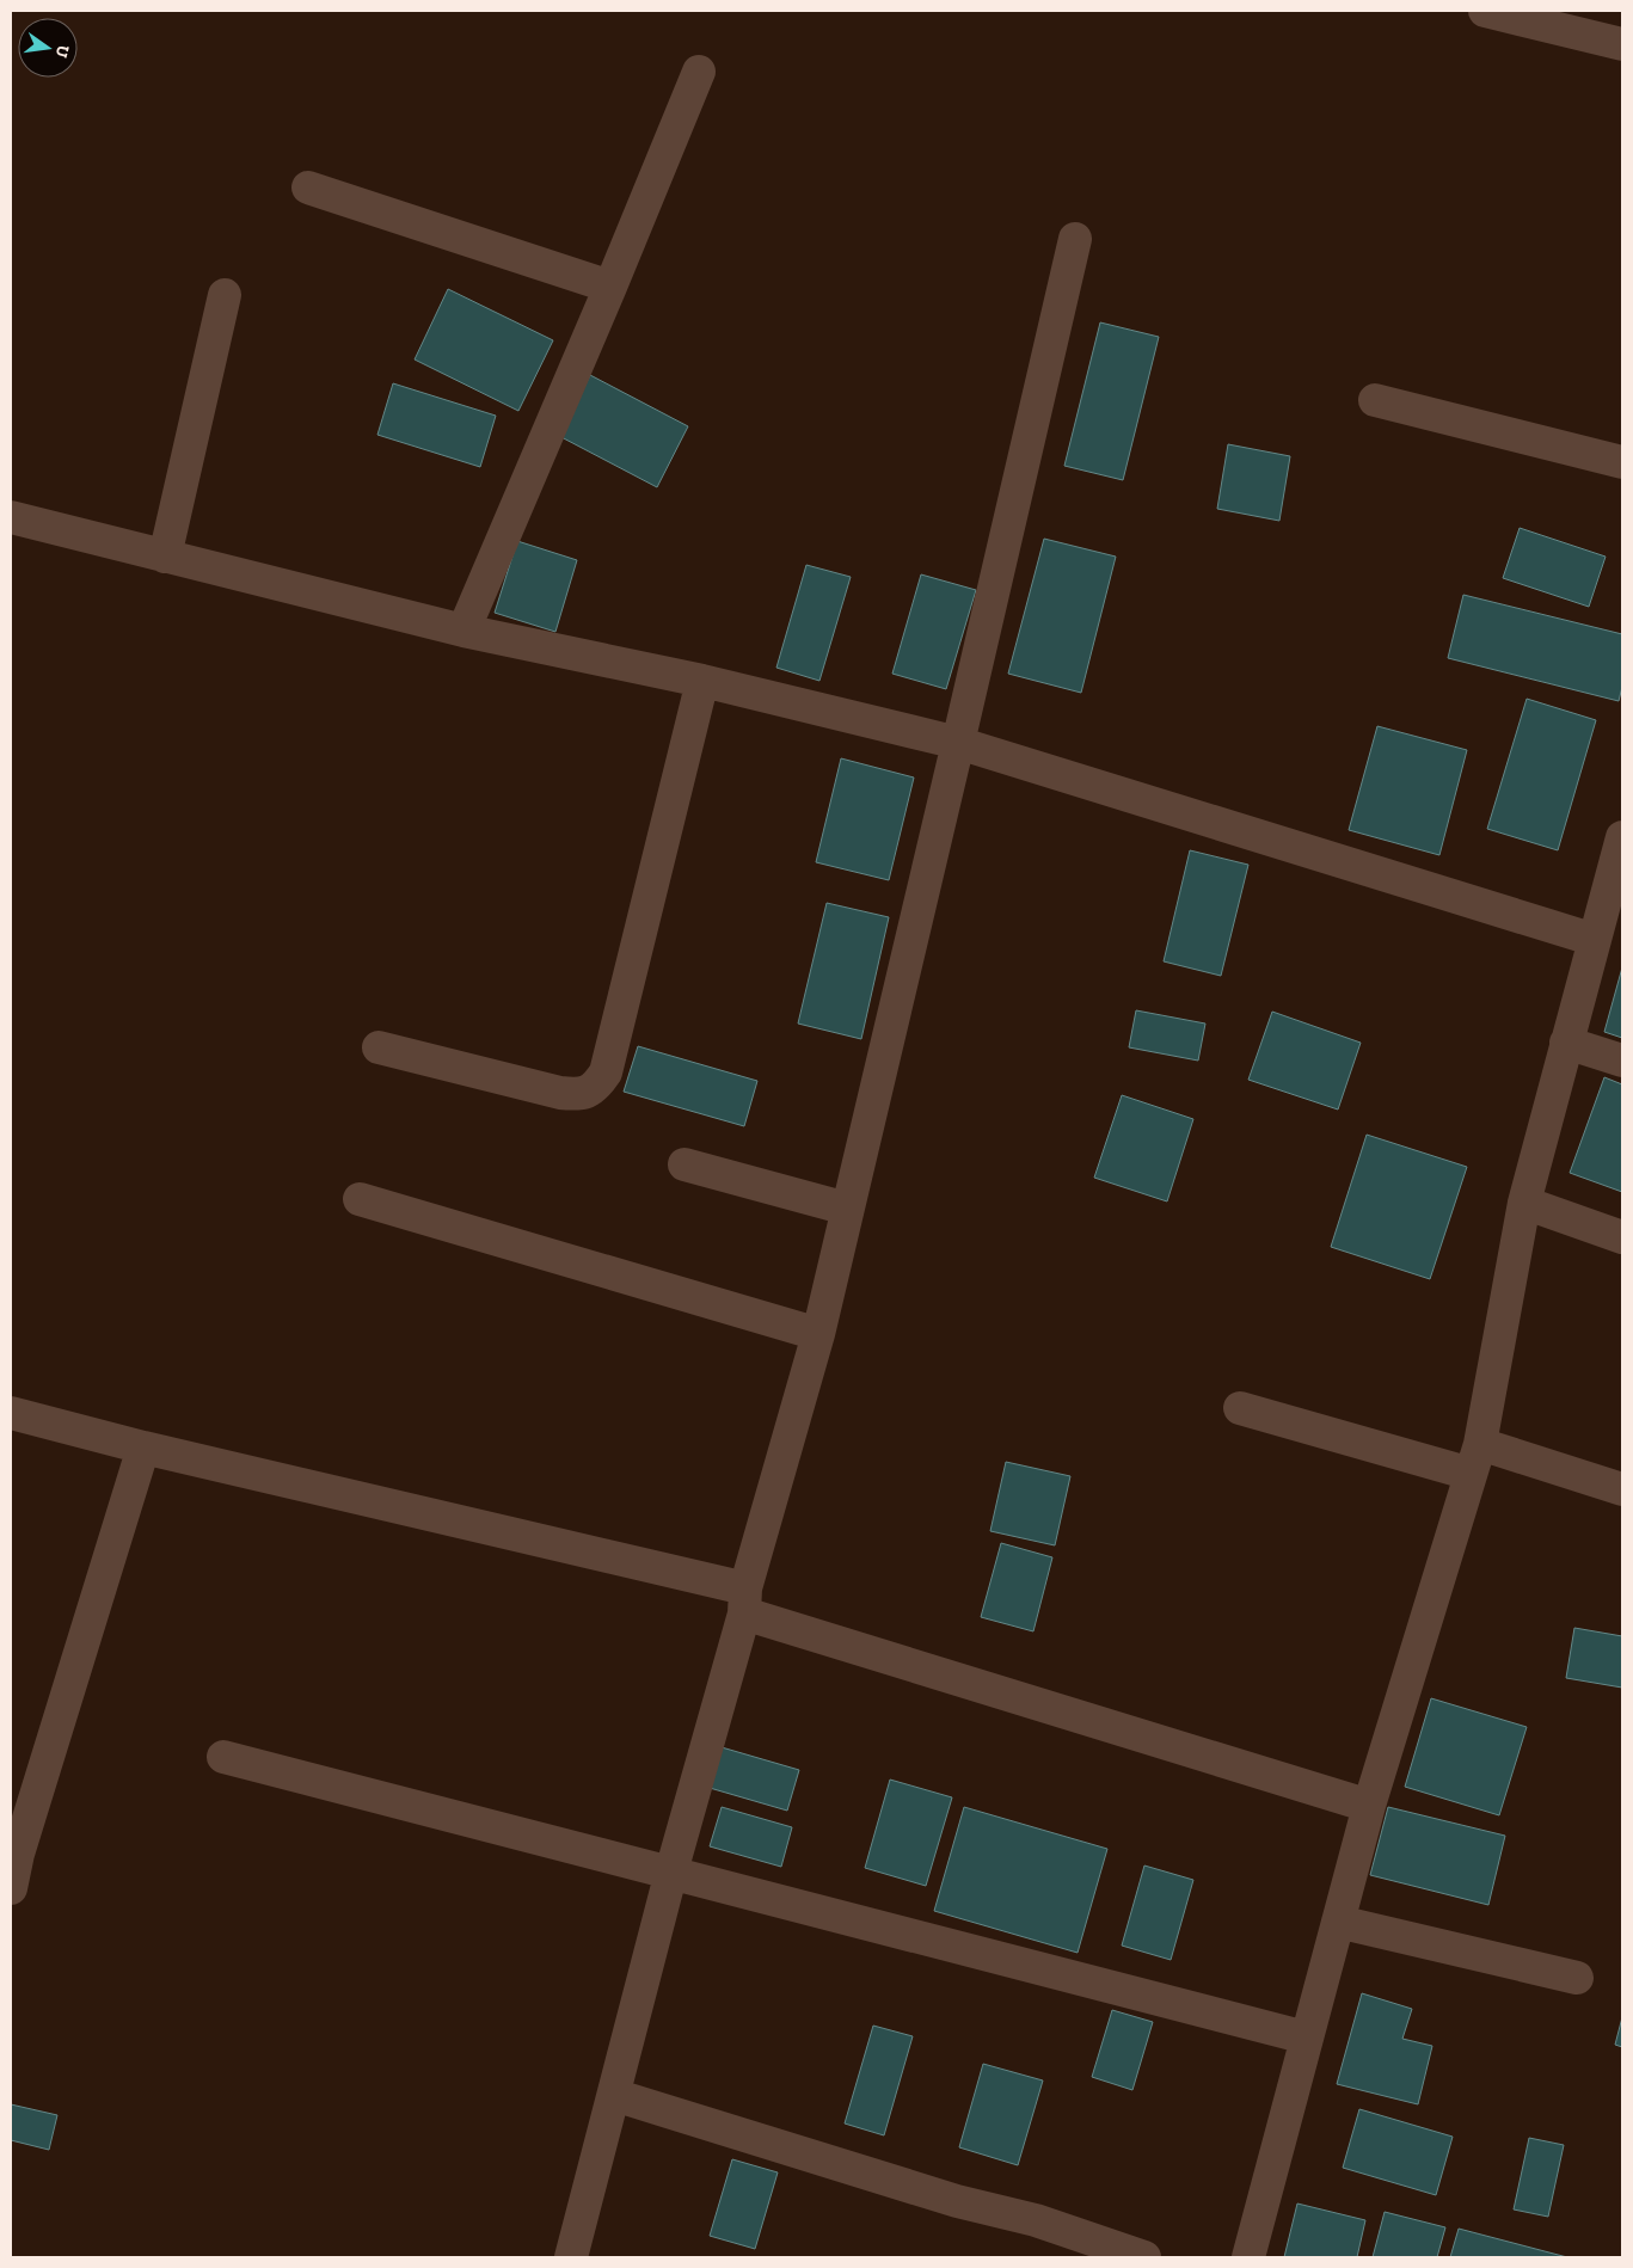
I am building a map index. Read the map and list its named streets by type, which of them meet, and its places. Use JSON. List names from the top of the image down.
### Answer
{
  "north": "right"
}
